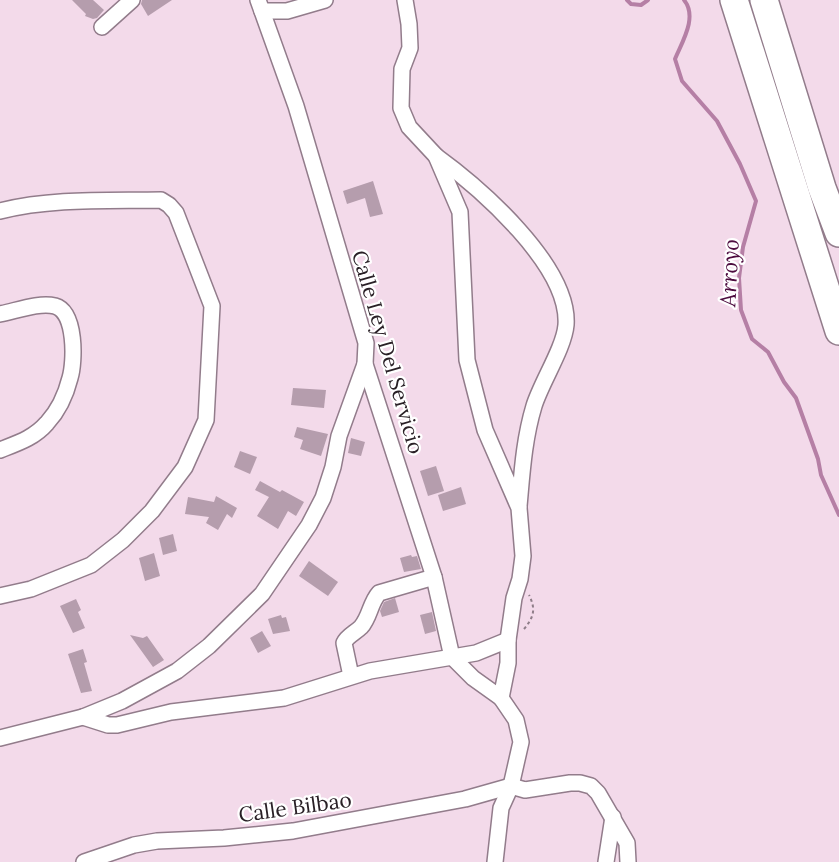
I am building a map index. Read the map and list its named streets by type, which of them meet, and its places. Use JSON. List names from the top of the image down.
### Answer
{
  "streets": {
    "street": ["Calle Ley Del Servicio", "Calle Bilbao"]
  },
  "water": ["Arroyo"]
}
